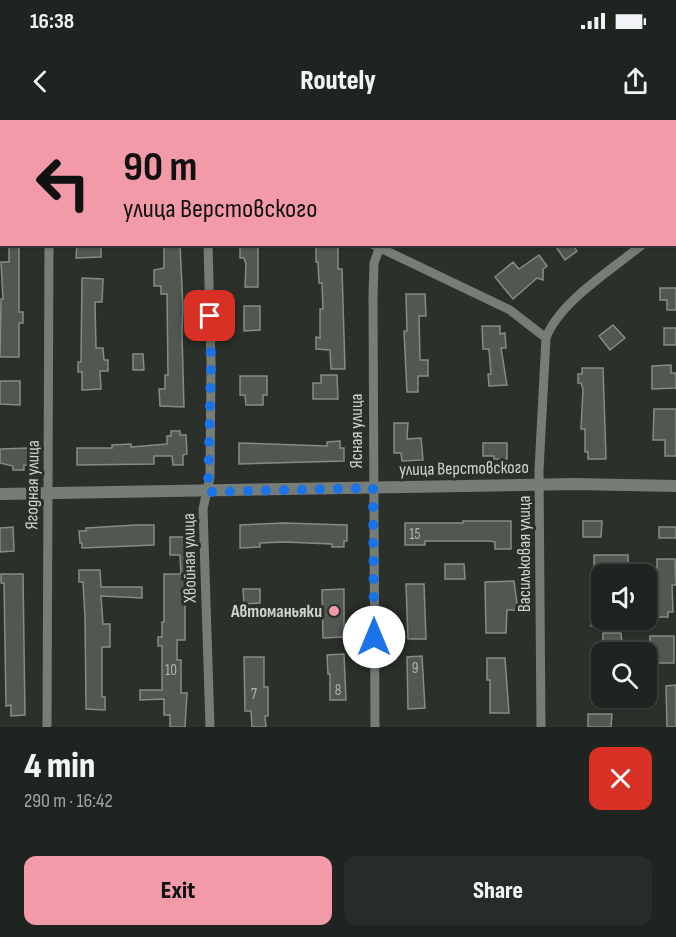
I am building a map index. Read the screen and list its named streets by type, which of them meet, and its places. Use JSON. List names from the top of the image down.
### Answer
{
  "streets": {
    "street": [
      "Ясная улица",
      "улица Верстовского",
      "Ягодная улица",
      "Васильковая улица",
      "Хвойная улица"
    ]
  },
  "crossings": [
    ["Ясная улица", "улица Верстовского"],
    ["улица Верстовского", "Ягодная улица"],
    ["улица Верстовского", "Васильковая улица"],
    ["улица Верстовского", "Хвойная улица"]
  ],
  "places": ["Автоманьяки"],
  "house_numbers": [
    "15",
    "9",
    "10",
    "8",
    "7"
  ],
  "page": {
    "status": "16:38",
    "header": "Routely",
    "turn": ["90 m", "улица Верстовского"],
    "heading": ["4 min", "290 m · 16:42"],
    "buttons": ["Exit", "Share"]
  }
}
